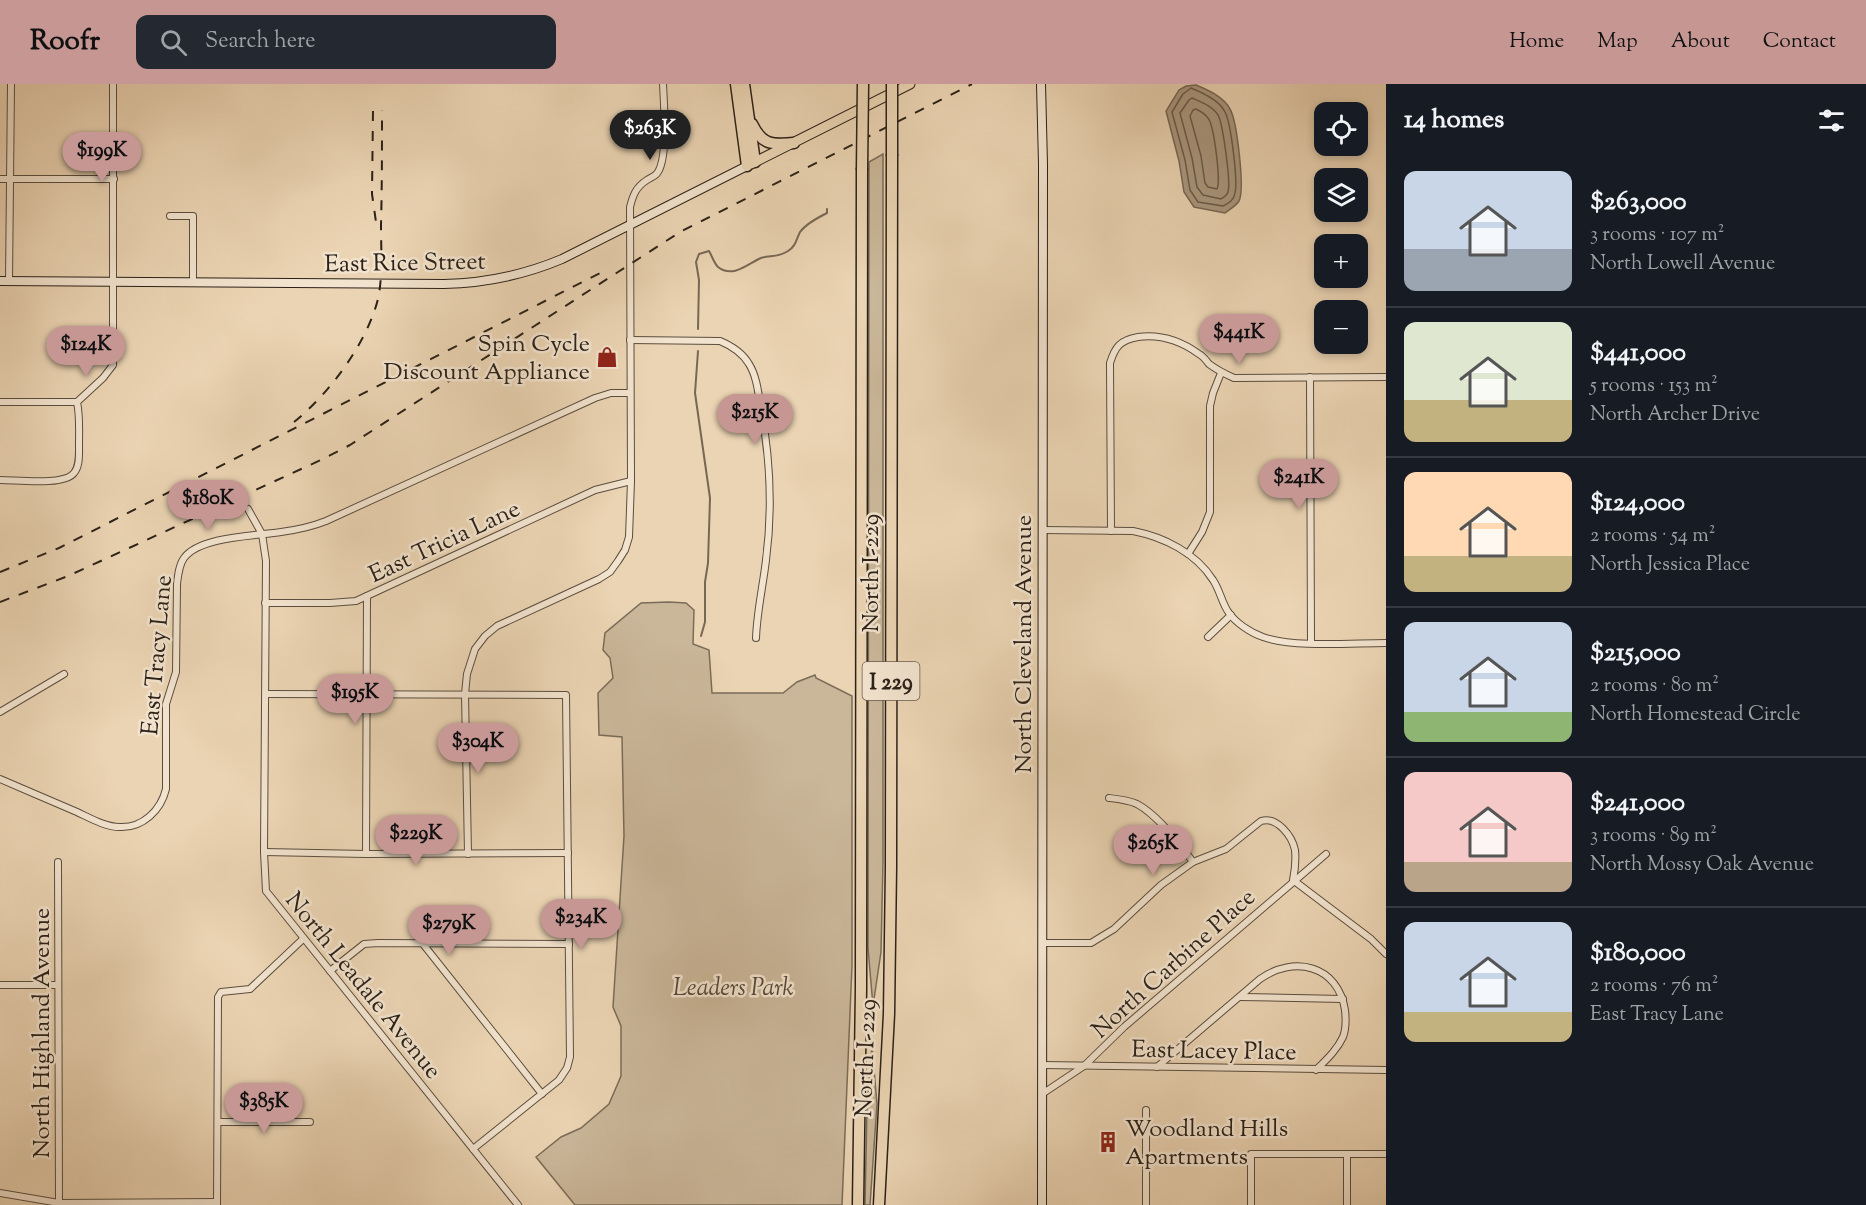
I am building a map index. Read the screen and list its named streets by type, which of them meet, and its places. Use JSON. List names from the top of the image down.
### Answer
{
  "streets": {
    "highway": ["North I-229", "I 229"],
    "main road": ["East Rice Street"],
    "street": [
      "East Tricia Lane",
      "North Cleveland Avenue",
      "East Tracy Lane",
      "North Carbine Place",
      "North Leadale Avenue",
      "North Highland Avenue",
      "East Lacey Place"
    ]
  },
  "crossings": [
    ["East Tricia Lane", "North Leadale Avenue"],
    ["North Cleveland Avenue", "North Carbine Place"],
    ["North Cleveland Avenue", "East Lacey Place"],
    ["East Tracy Lane", "North Leadale Avenue"],
    ["North Carbine Place", "East Lacey Place"]
  ],
  "parks": ["Leaders Park"],
  "places": {
    "shop": ["Spin Cycle Discount Appliance"],
    "building": ["Woodland Hills Apartments"]
  },
  "page": {
    "header": "Roofr",
    "search": "Search here",
    "nav": [
      "Home",
      "Map",
      "About",
      "Contact"
    ],
    "heading": "14 homes",
    "map_buttons": ["+", "−"],
    "price": [
      "$263K",
      "$199K",
      "$441K",
      "$124K",
      "$215K",
      "$241K",
      "$180K",
      "$195K",
      "$304K",
      "$229K",
      "$265K",
      "$234K",
      "$279K",
      "$385K"
    ],
    "list": [
      {
        "name": "$263,000",
        "note": "3 rooms · 107 m² · North Lowell Avenue"
      },
      {
        "name": "$441,000",
        "note": "5 rooms · 153 m² · North Archer Drive"
      },
      {
        "name": "$124,000",
        "note": "2 rooms · 54 m² · North Jessica Place"
      },
      {
        "name": "$215,000",
        "note": "2 rooms · 80 m² · North Homestead Circle"
      },
      {
        "name": "$241,000",
        "note": "3 rooms · 89 m² · North Mossy Oak Avenue"
      },
      {
        "name": "$180,000",
        "note": "2 rooms · 76 m² · East Tracy Lane"
      }
    ]
  }
}
